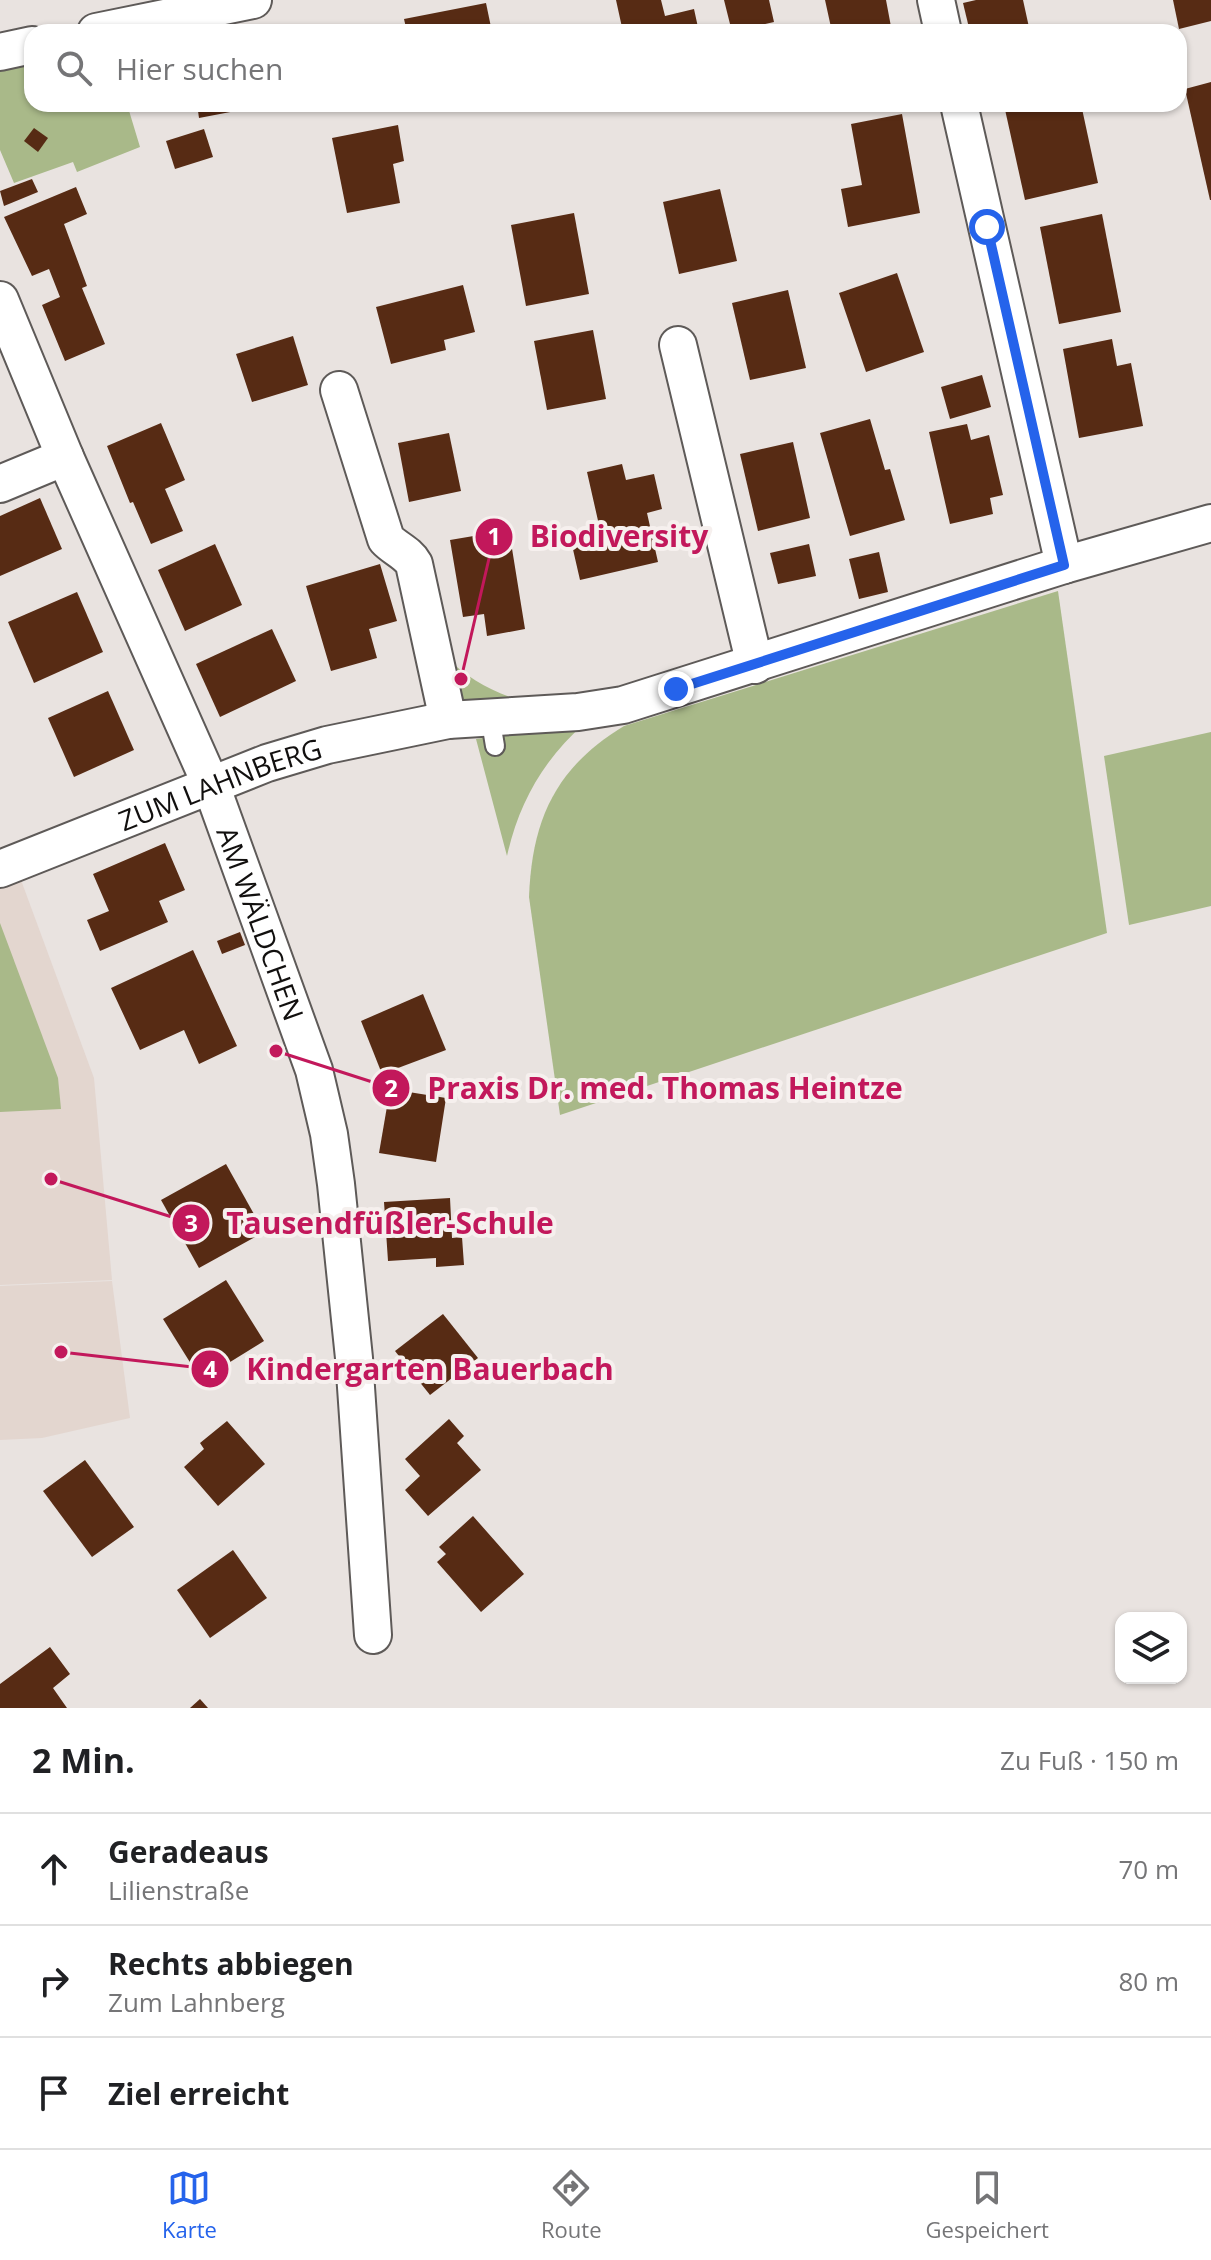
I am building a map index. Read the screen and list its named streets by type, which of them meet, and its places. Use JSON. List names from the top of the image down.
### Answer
{
  "streets": {
    "street": ["ZUM LAHNBERG", "AM WÄLDCHEN"]
  },
  "crossings": [
    ["ZUM LAHNBERG", "AM WÄLDCHEN"]
  ],
  "places": [
    "Biodiversity",
    "Praxis Dr. med. Thomas Heintze",
    "Tausendfüßler-Schule",
    "Kindergarten Bauerbach"
  ],
  "page": {
    "search": "Hier suchen",
    "heading": ["2 Min.", "Zu Fuß · 150 m"],
    "list": [
      ["Geradeaus", "Lilienstraße", "70 m"],
      ["Rechts abbiegen", "Zum Lahnberg", "80 m"],
      "Ziel erreicht"
    ],
    "nav": ["Karte", "Route", "Gespeichert"]
  }
}
